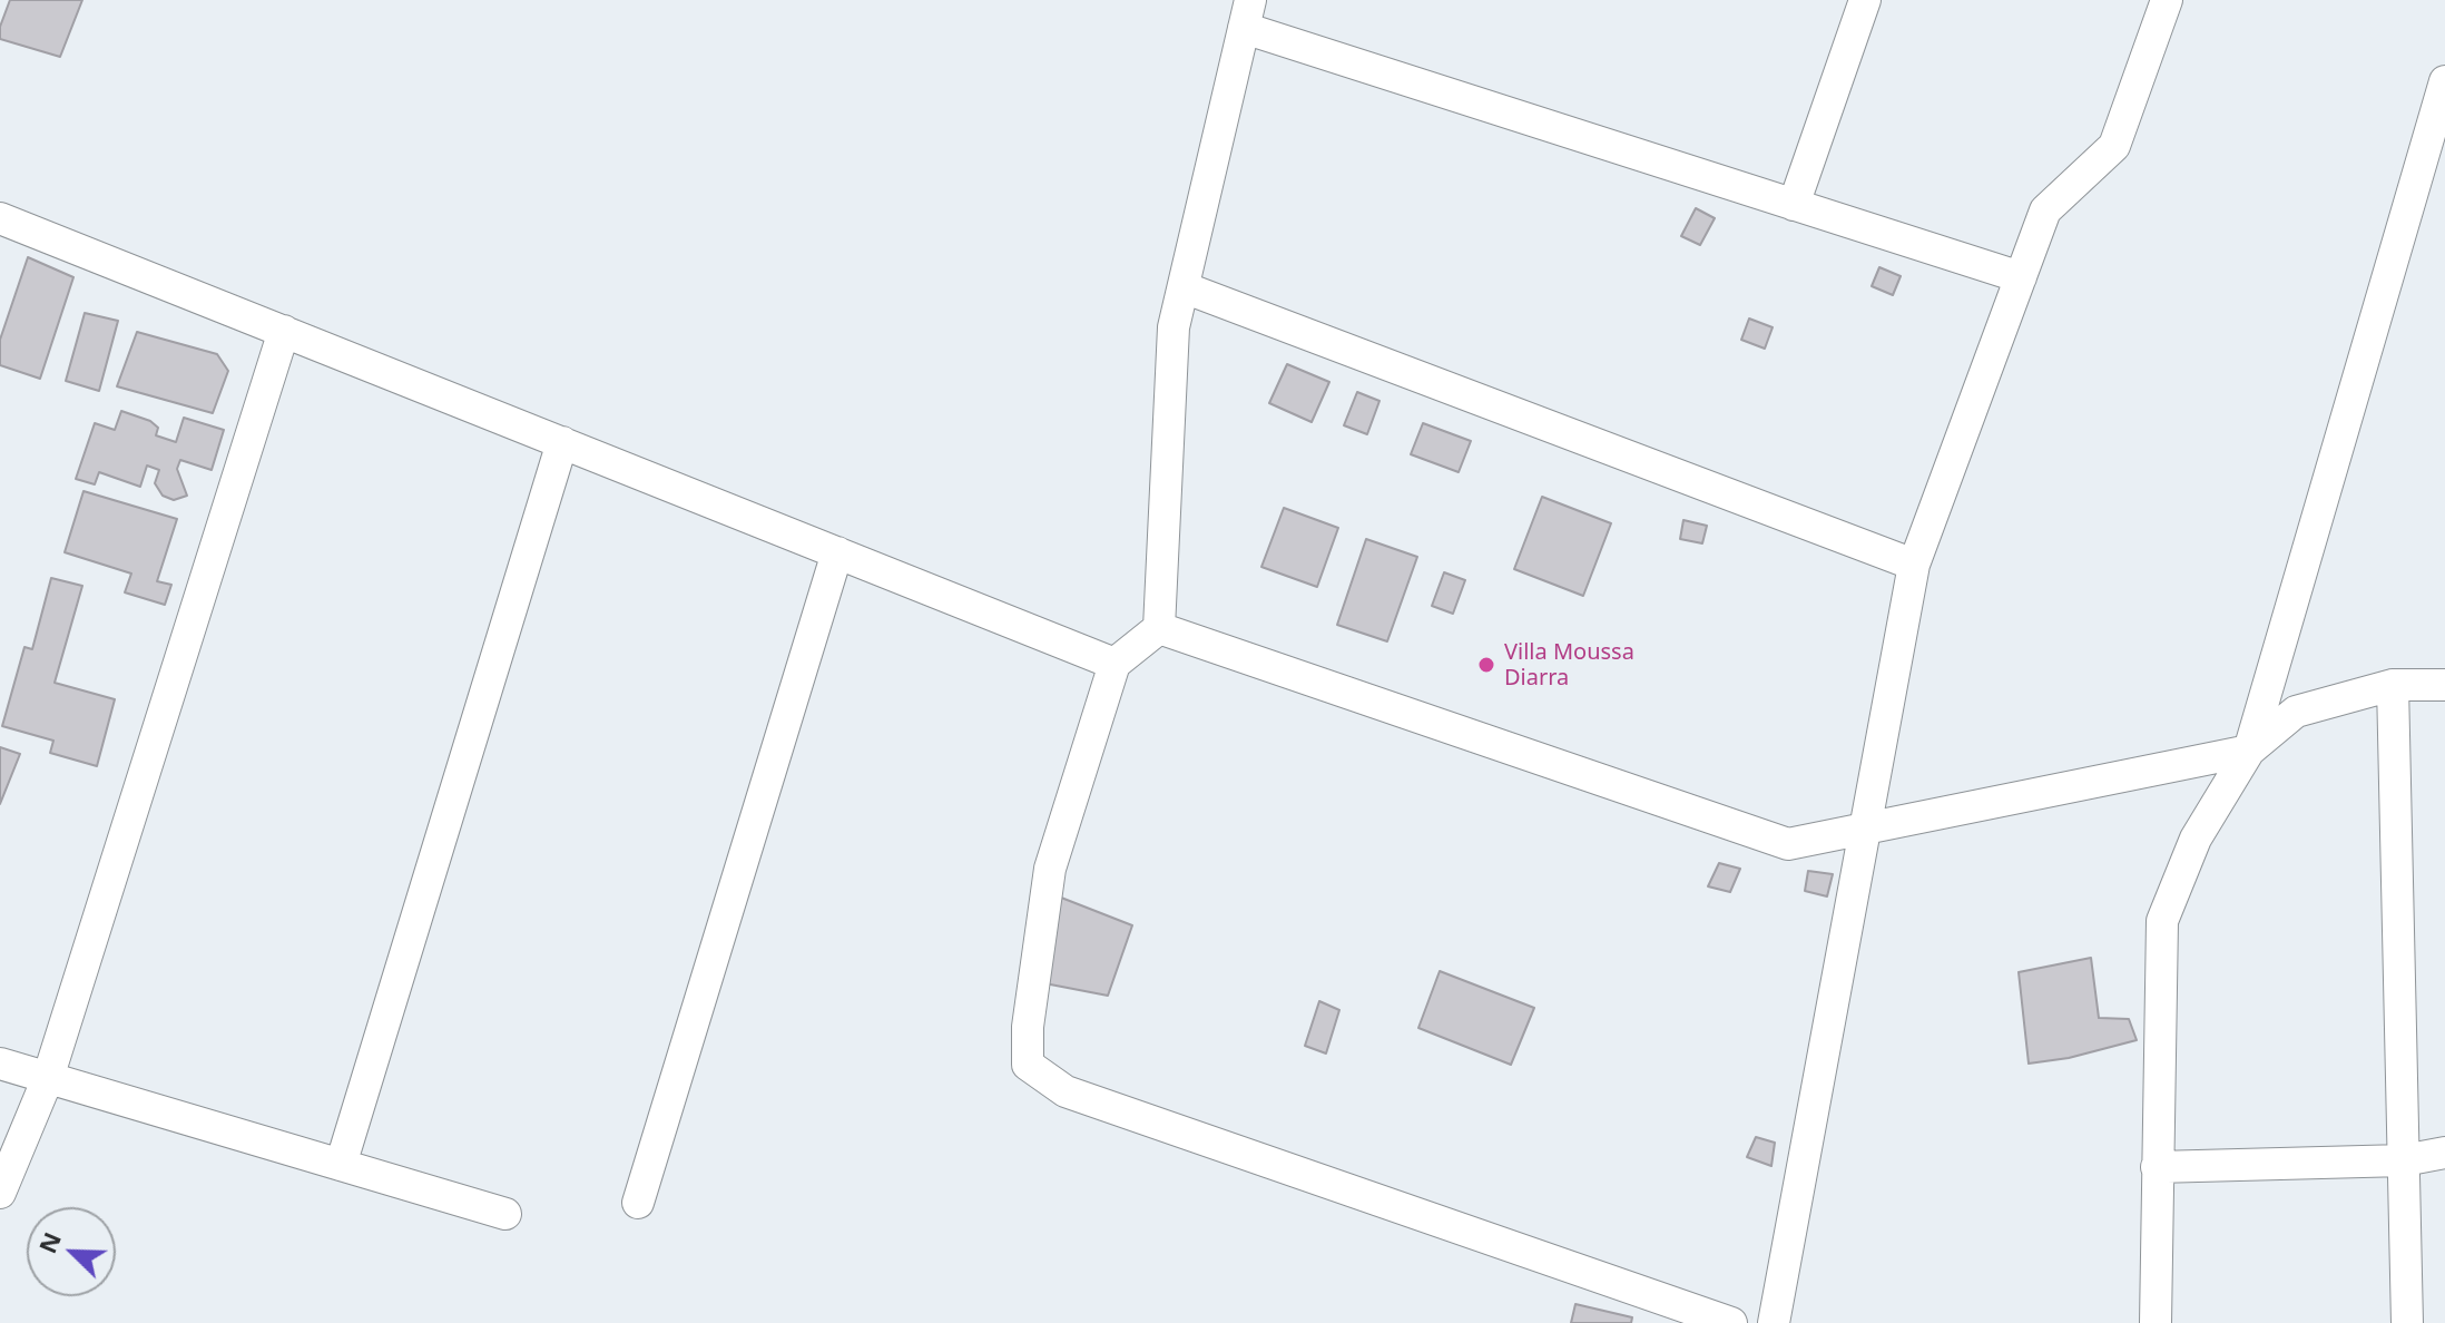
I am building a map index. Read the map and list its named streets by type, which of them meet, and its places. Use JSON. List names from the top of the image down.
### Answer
{
  "places": ["Villa Moussa Diarra"],
  "north": "top left"
}
